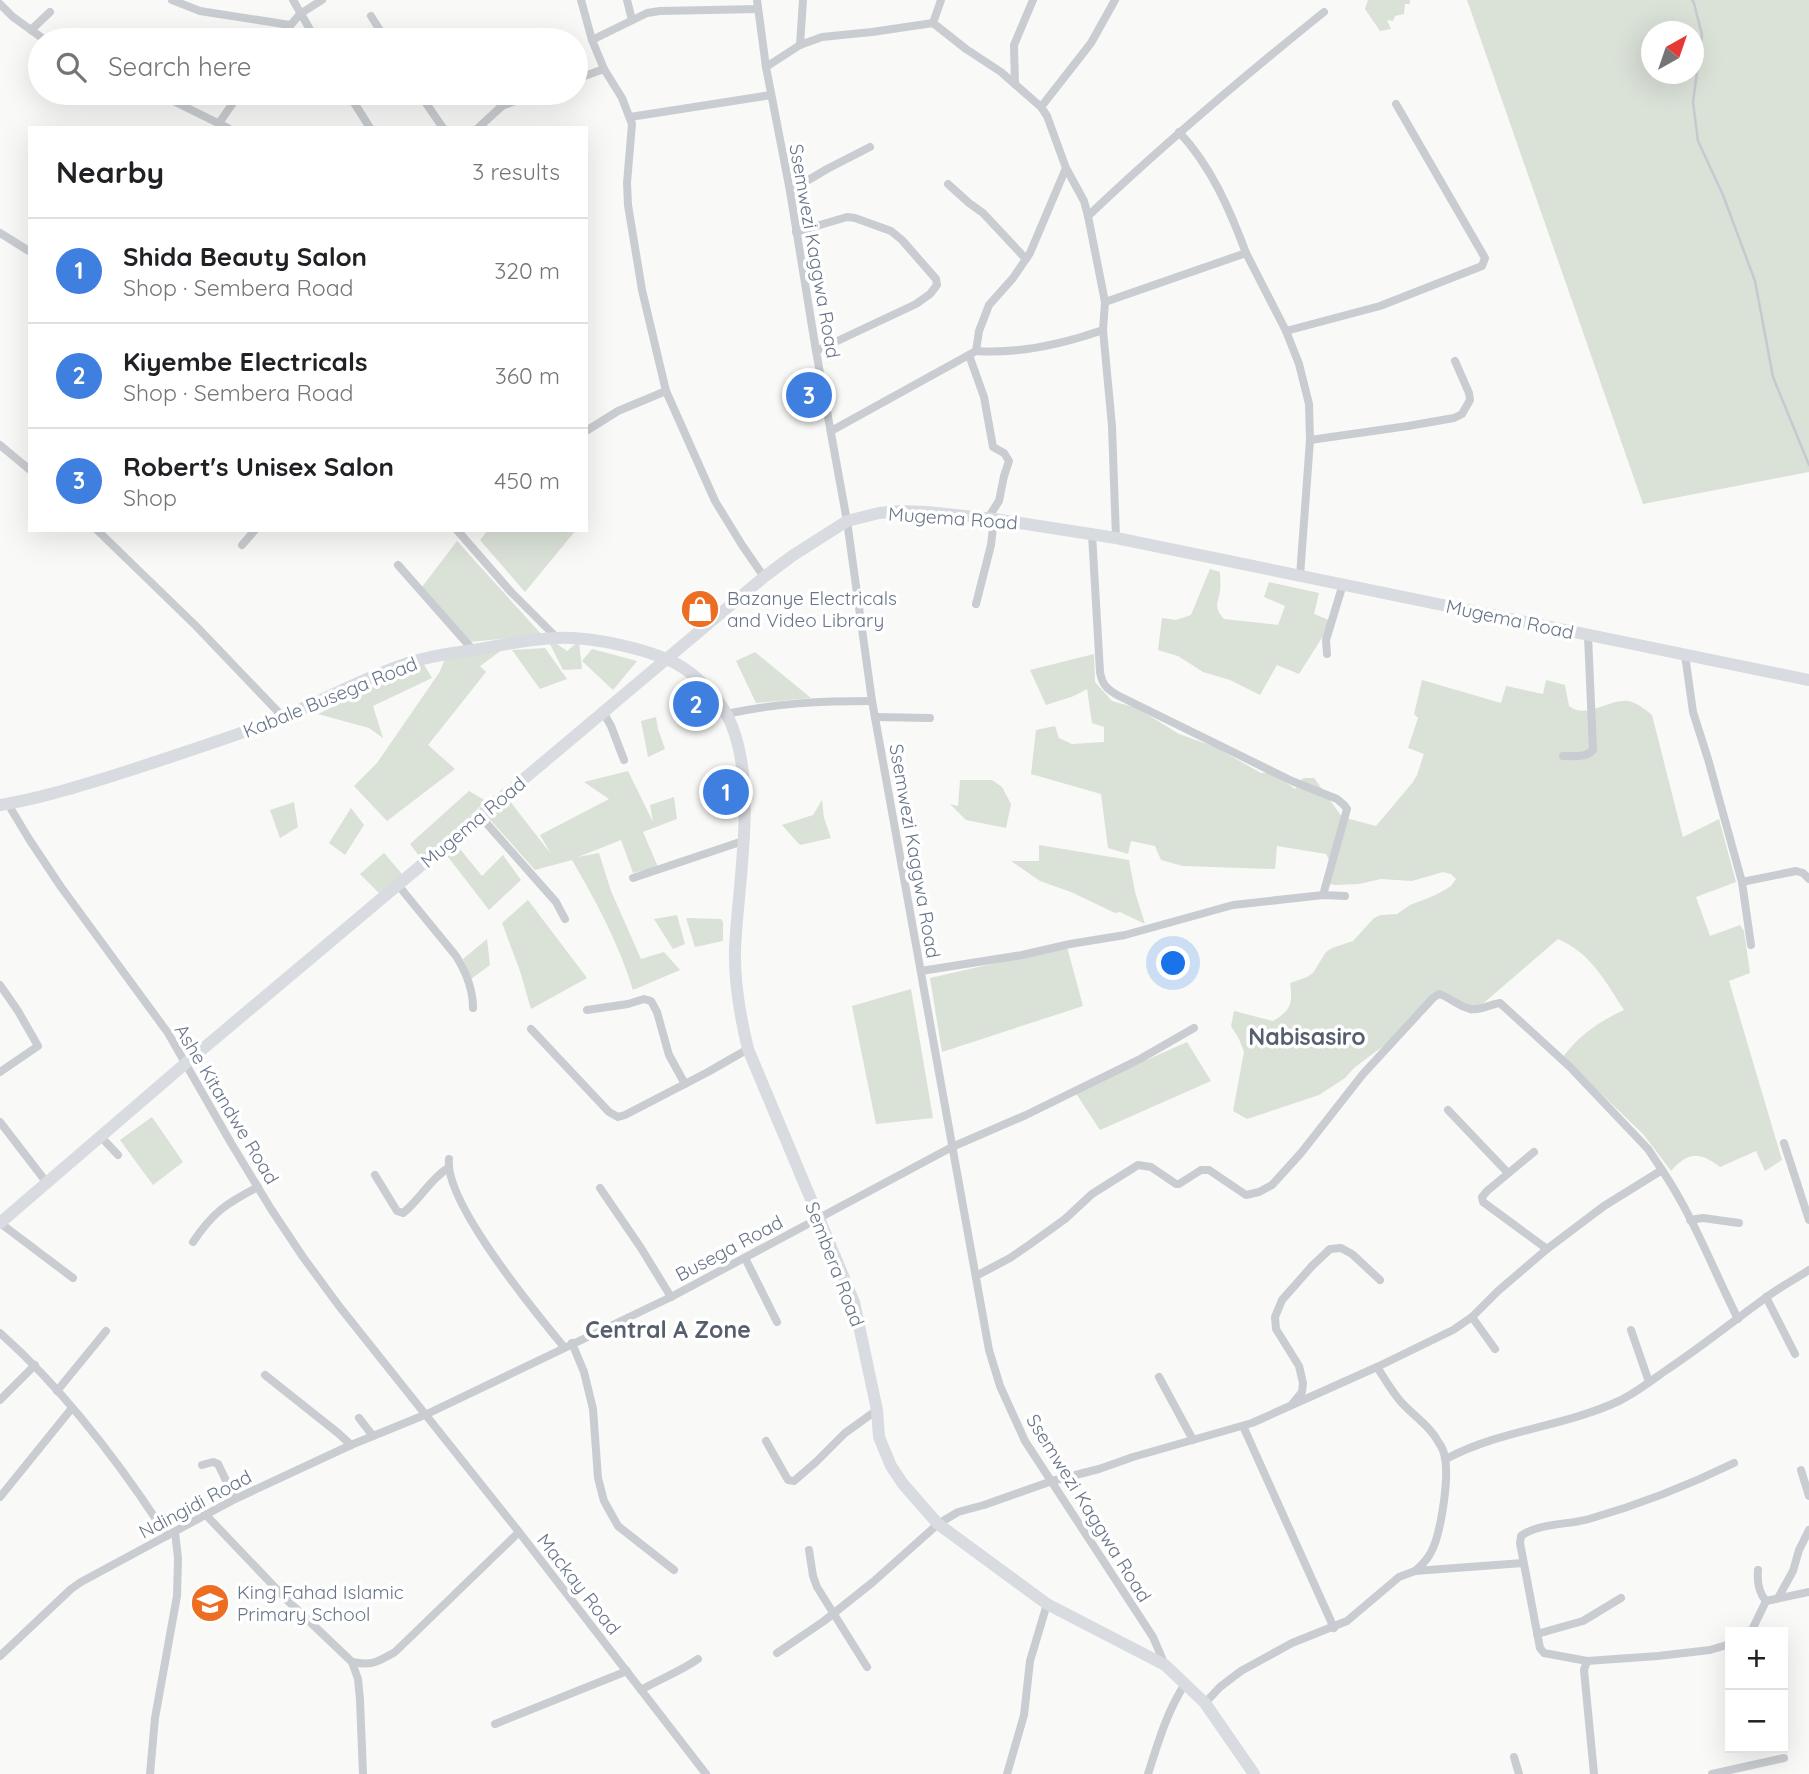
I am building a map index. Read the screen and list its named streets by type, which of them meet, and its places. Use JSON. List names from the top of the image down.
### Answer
{
  "streets": {
    "street": [
      "Ssemwezi Kaggwa Road",
      "Mugema Road",
      "Kabale Busega Road",
      "Ashe Kitandwe Road",
      "Busega Road",
      "Sembera Road",
      "Ndingidi Road",
      "Mackay Road"
    ]
  },
  "crossings": [
    ["Ssemwezi Kaggwa Road", "Mugema Road"],
    ["Ssemwezi Kaggwa Road", "Busega Road"],
    ["Ssemwezi Kaggwa Road", "Sembera Road"],
    ["Mugema Road", "Kabale Busega Road"],
    ["Mugema Road", "Ashe Kitandwe Road"],
    ["Mugema Road", "Sembera Road"],
    ["Kabale Busega Road", "Ashe Kitandwe Road"],
    ["Kabale Busega Road", "Sembera Road"],
    ["Ashe Kitandwe Road", "Busega Road"],
    ["Ashe Kitandwe Road", "Ndingidi Road"],
    ["Ashe Kitandwe Road", "Mackay Road"],
    ["Busega Road", "Sembera Road"],
    ["Busega Road", "Ndingidi Road"],
    ["Busega Road", "Mackay Road"],
    ["Ndingidi Road", "Mackay Road"]
  ],
  "districts": ["Nabisasiro", "Central A Zone"],
  "places": {
    "shop": ["Bazanye Electricals and Video Library"],
    "school or university": ["King Fahad Islamic Primary School"]
  },
  "north": "top right",
  "page": {
    "search": "Search here",
    "heading": ["Nearby", "3 results"],
    "list": [
      {
        "mark": "1",
        "name": "Shida Beauty Salon",
        "note": "Shop · Sembera Road",
        "value": "320 m"
      },
      {
        "mark": "2",
        "name": "Kiyembe Electricals",
        "note": "Shop · Sembera Road",
        "value": "360 m"
      },
      {
        "mark": "3",
        "name": "Robert's Unisex Salon",
        "note": "Shop",
        "value": "450 m"
      }
    ],
    "pins": ["3", "2", "1"],
    "map_buttons": ["+", "−"]
  }
}
